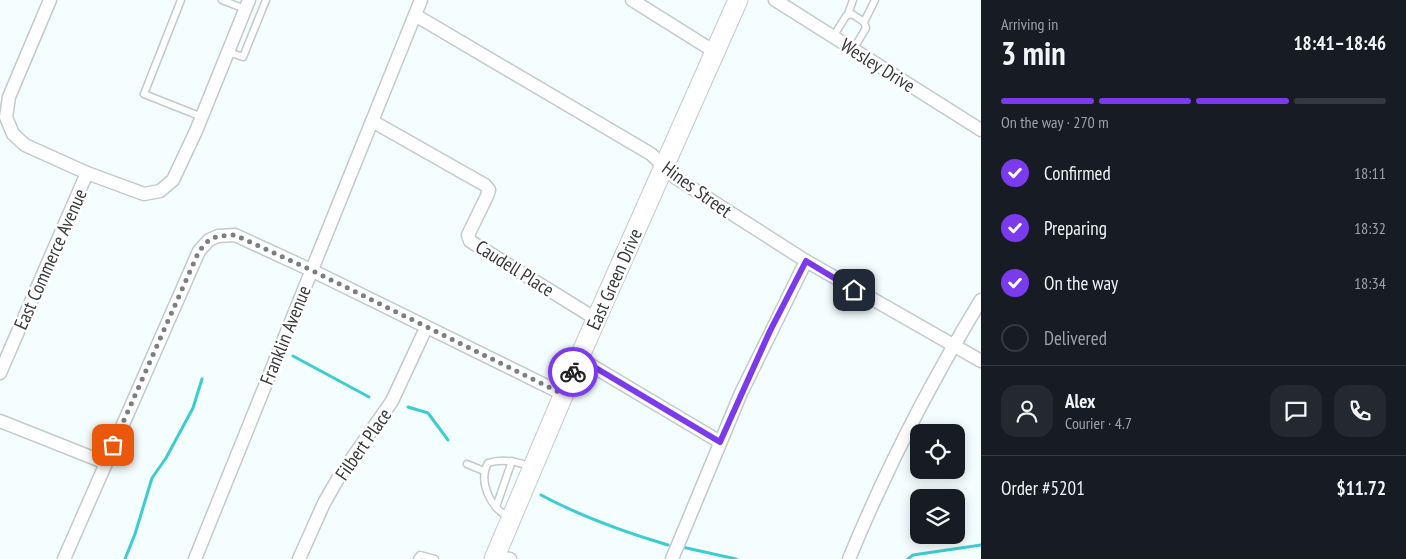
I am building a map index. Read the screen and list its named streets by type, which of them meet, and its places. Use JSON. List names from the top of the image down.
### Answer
{
  "streets": {
    "main road": ["East Green Drive"],
    "street": [
      "Wesley Drive",
      "Hines Street",
      "East Commerce Avenue",
      "Caudell Place",
      "Franklin Avenue",
      "Filbert Place"
    ]
  },
  "crossings": [
    ["Hines Street", "East Green Drive"],
    ["Hines Street", "Franklin Avenue"],
    ["Caudell Place", "East Green Drive"],
    ["Caudell Place", "Franklin Avenue"]
  ],
  "page": {
    "heading": ["3 min", "Arriving in", "18:41–18:46"],
    "panel": [
      "Alex",
      "Courier · 4.7",
      "Order #5201",
      "$11.72"
    ],
    "bar": "On the way · 270 m",
    "list": [
      ["Confirmed", "18:11"],
      ["Preparing", "18:32"],
      ["On the way", "18:34"],
      "Delivered"
    ]
  }
}
